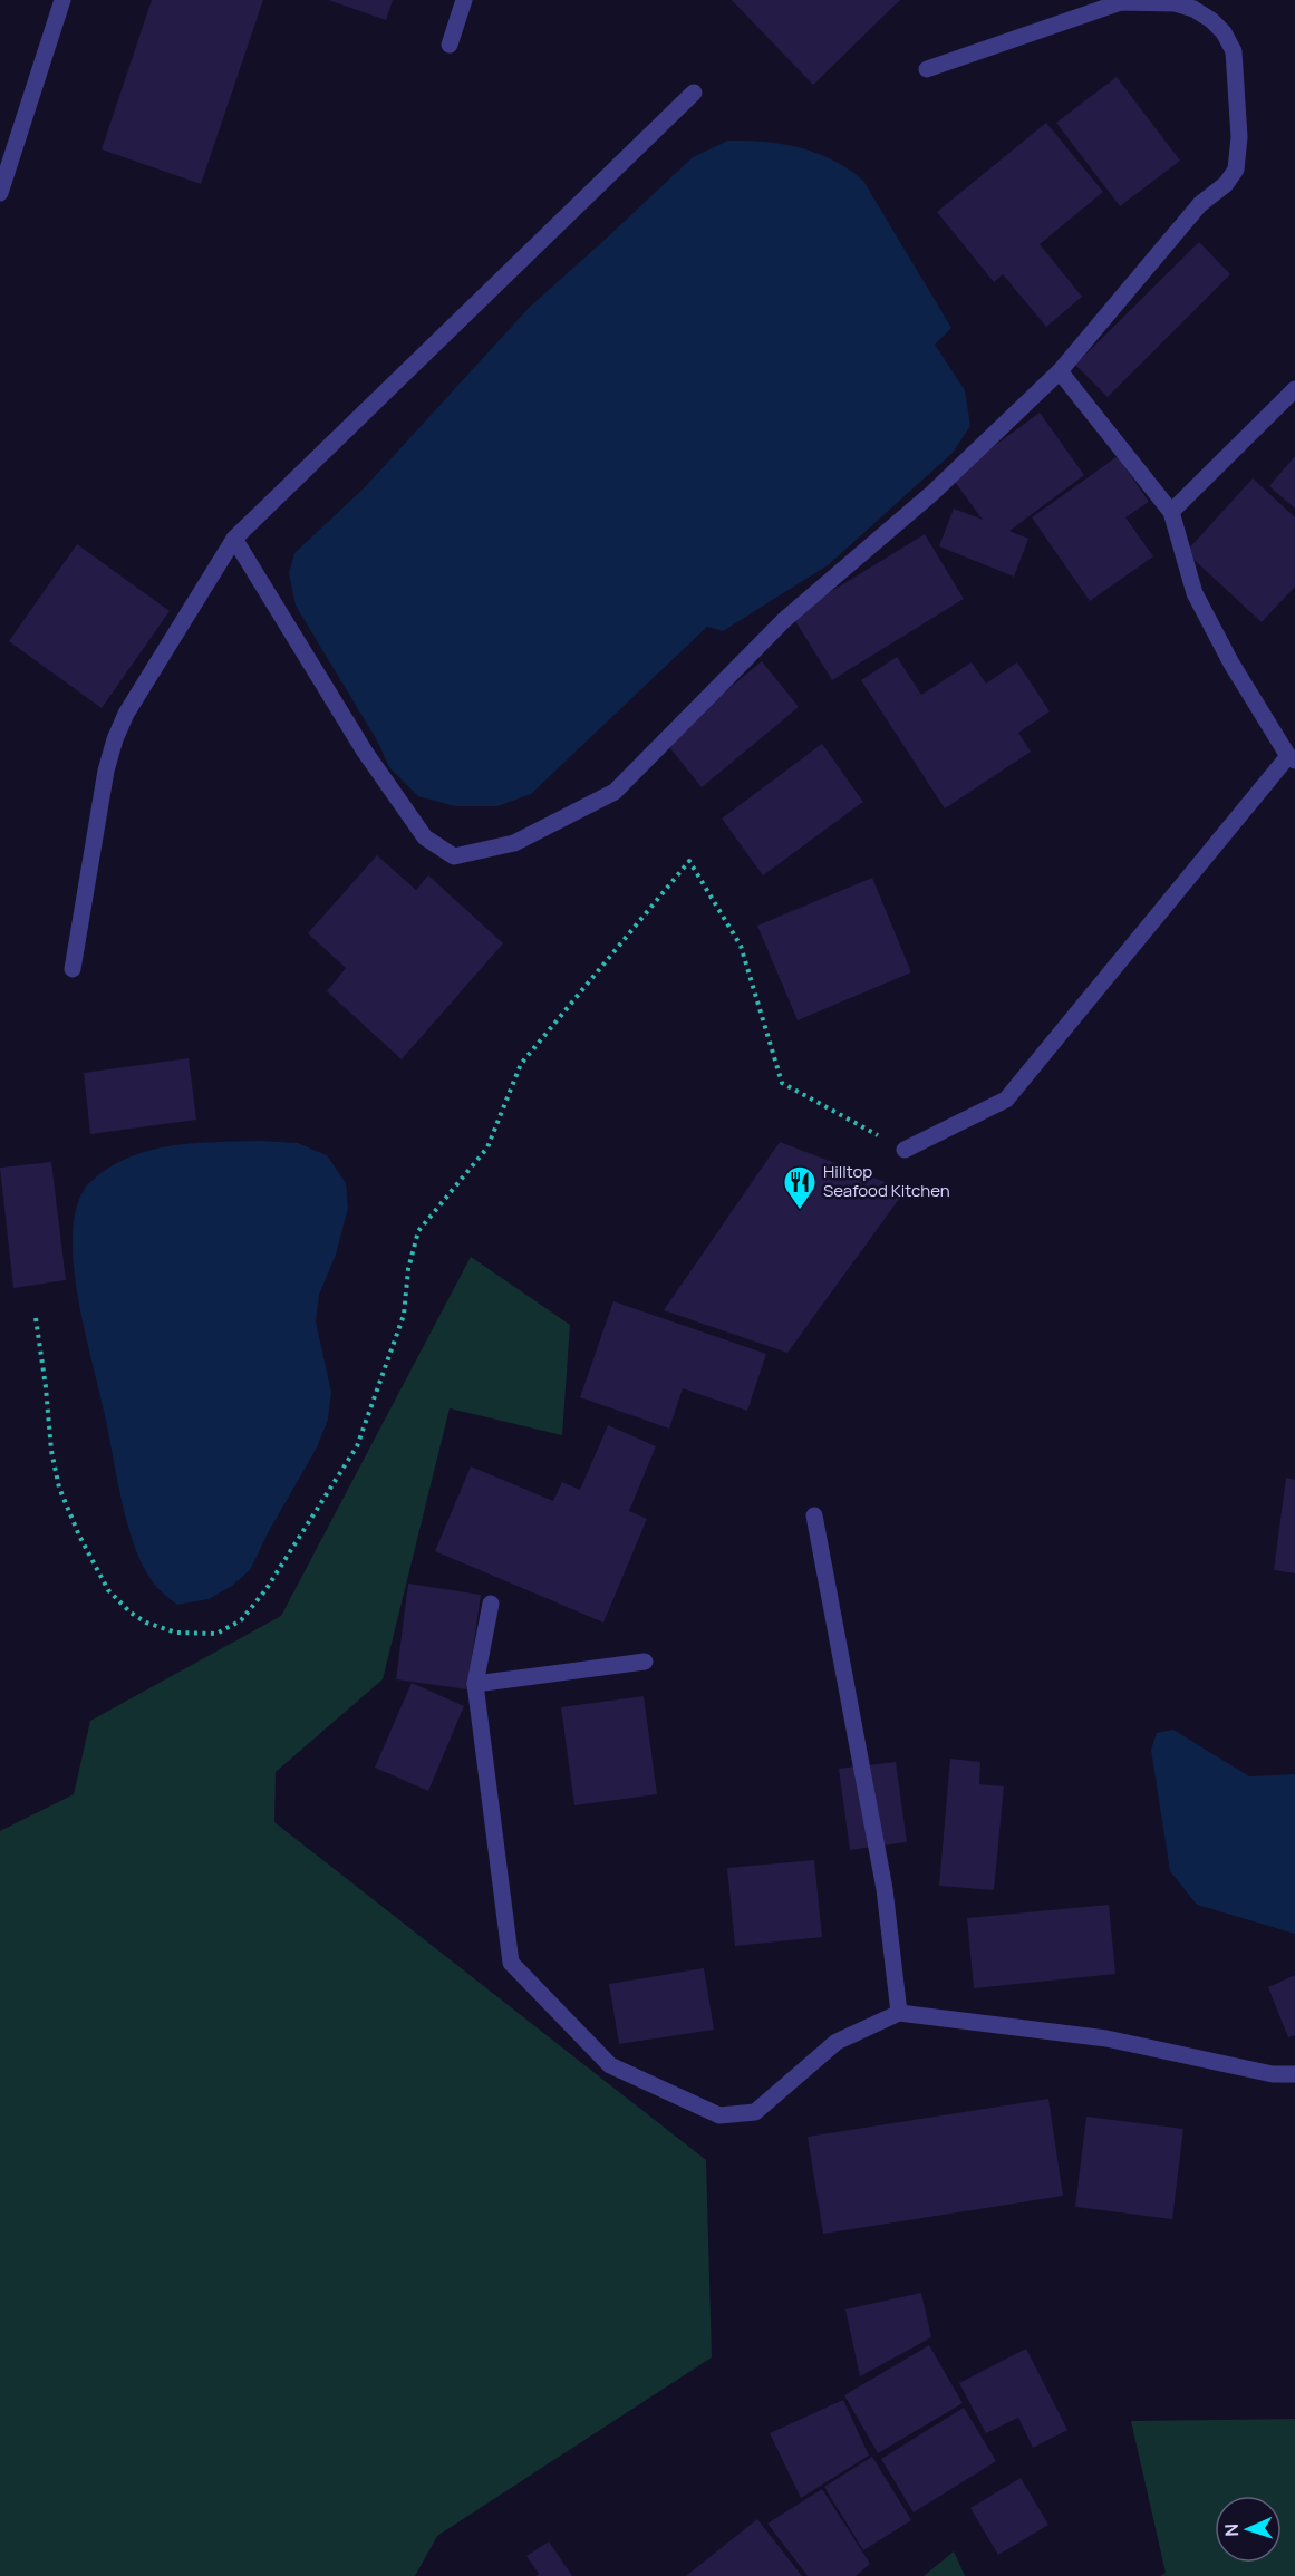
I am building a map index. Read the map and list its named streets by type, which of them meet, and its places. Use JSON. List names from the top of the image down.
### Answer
{
  "places": {
    "restaurant": ["Hilltop Seafood Kitchen"]
  },
  "north": "left"
}
